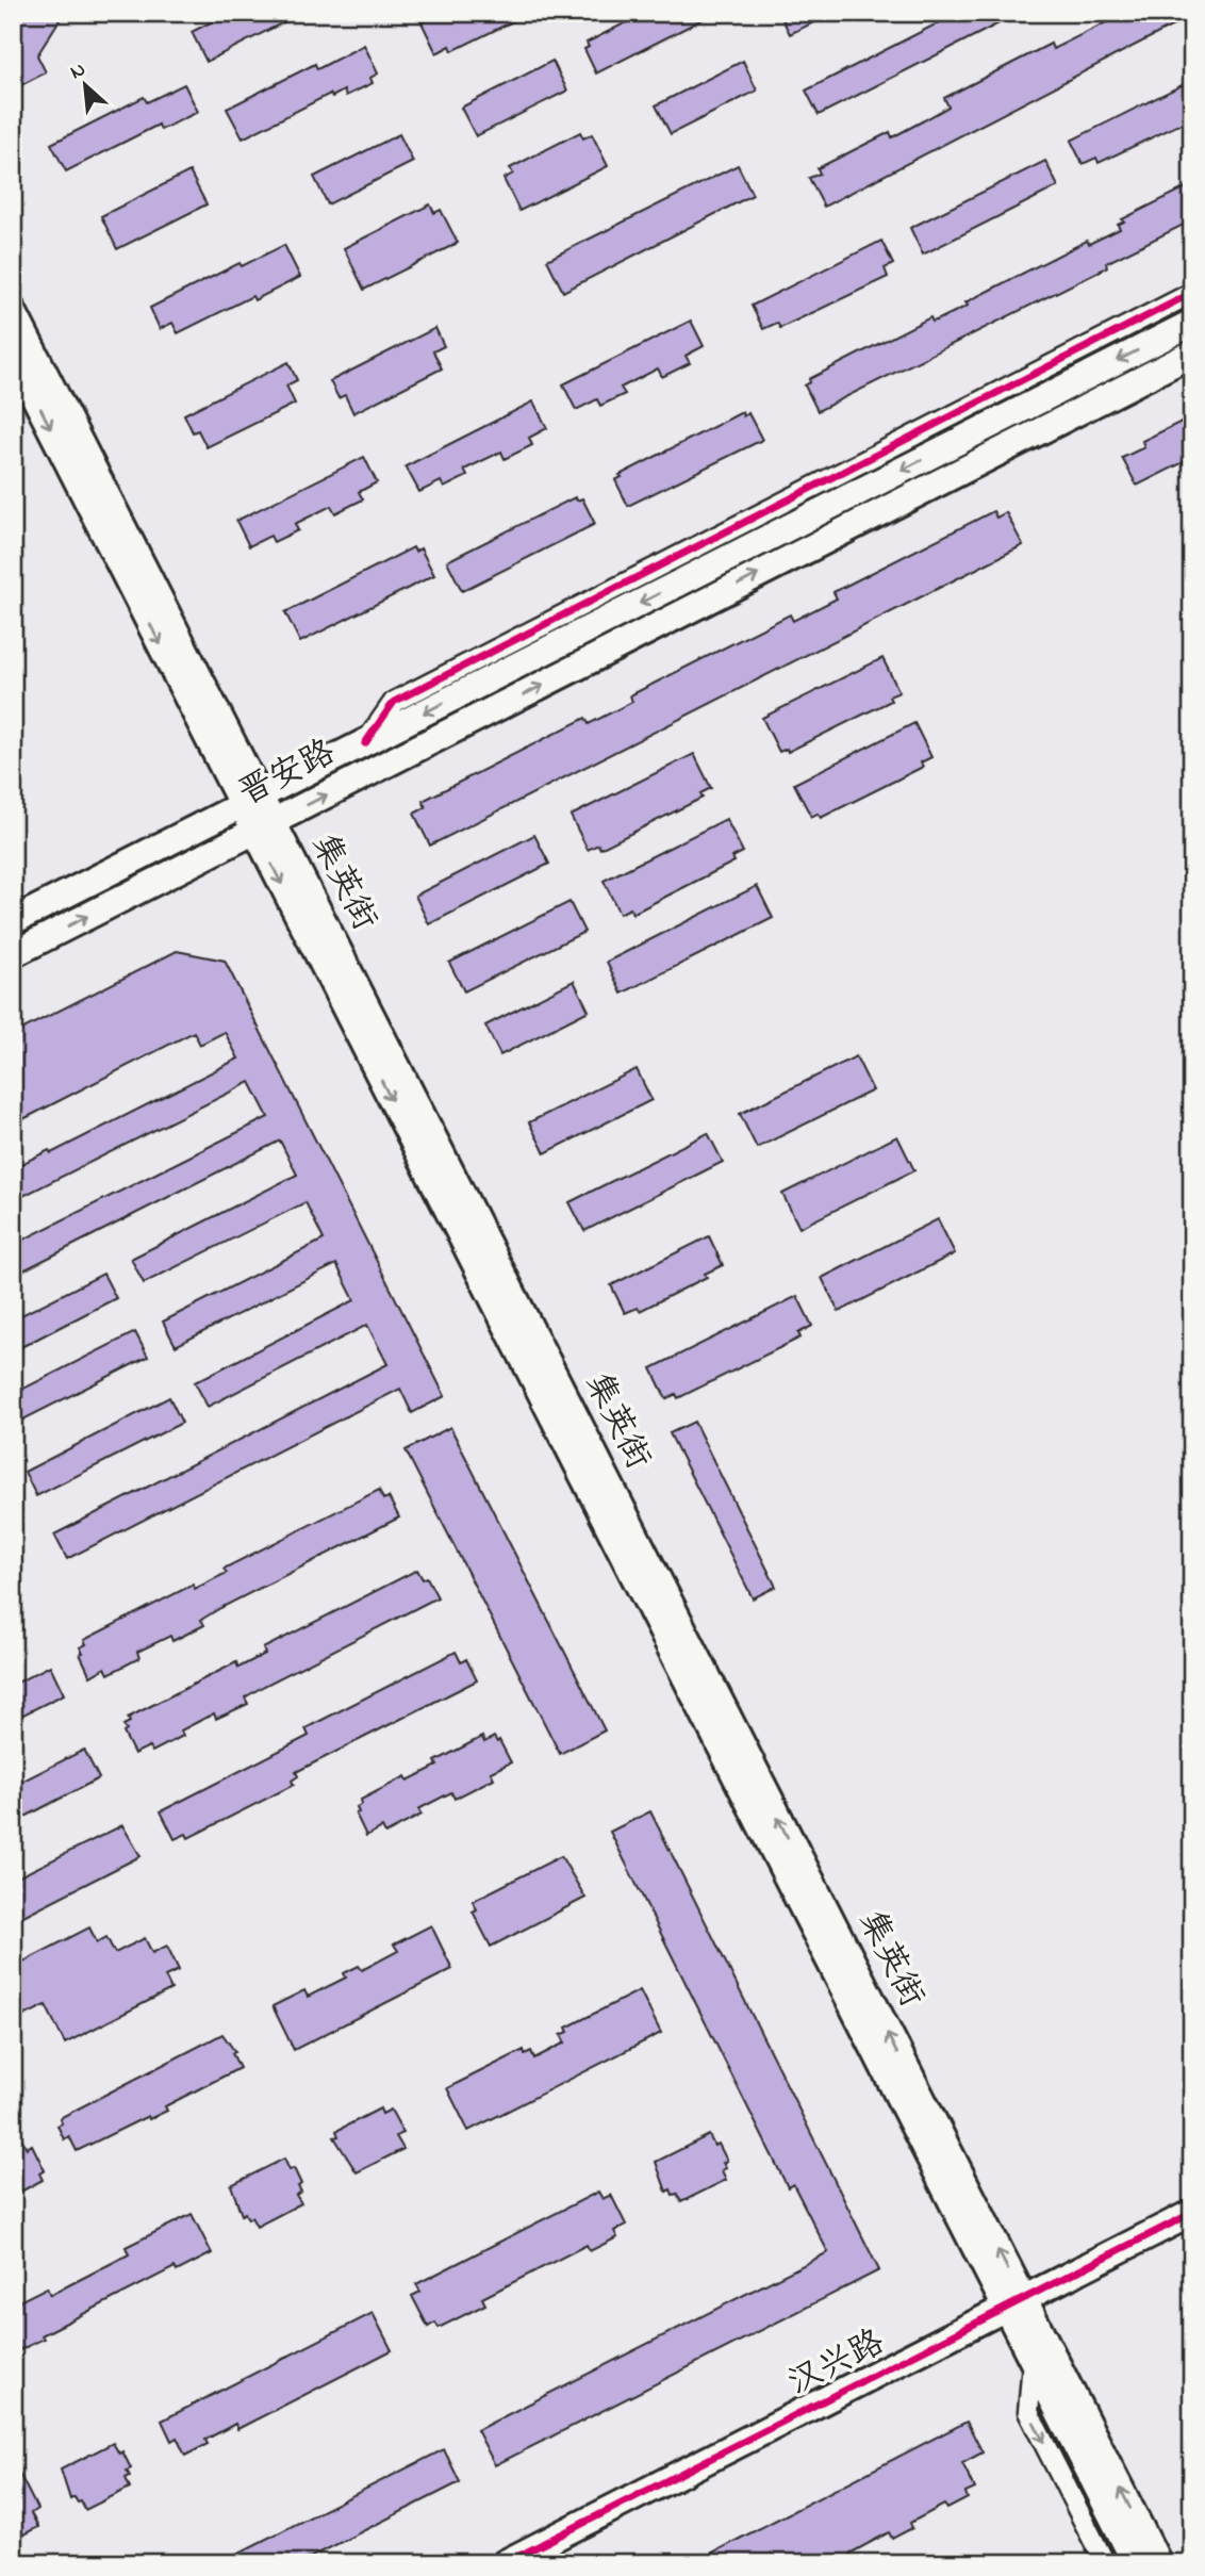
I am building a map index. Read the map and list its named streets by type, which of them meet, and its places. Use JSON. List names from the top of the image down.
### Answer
{
  "streets": {
    "main road": ["晋安路", "集英街", "汉兴路"]
  },
  "crossings": [
    ["晋安路", "集英街"],
    ["集英街", "汉兴路"]
  ],
  "north": "top left"
}
